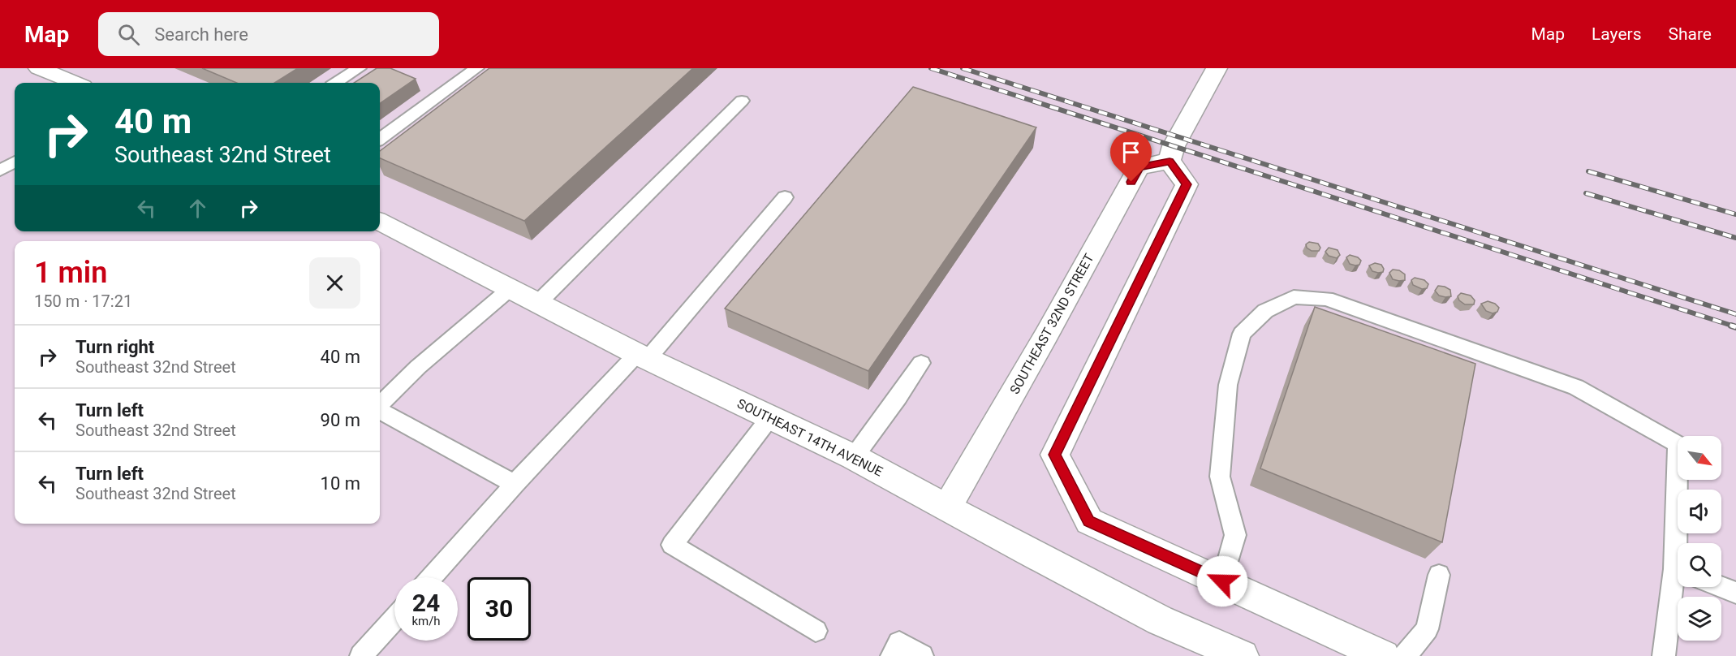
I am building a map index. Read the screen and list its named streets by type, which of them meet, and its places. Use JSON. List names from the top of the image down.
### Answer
{
  "streets": {
    "street": ["SOUTHEAST 32ND STREET", "SOUTHEAST 14TH AVENUE"]
  },
  "crossings": [
    ["SOUTHEAST 32ND STREET", "SOUTHEAST 14TH AVENUE"]
  ],
  "north": "bottom right",
  "page": {
    "header": "Map",
    "search": "Search here",
    "nav": ["Map", "Layers", "Share"],
    "turn": ["40 m", "Southeast 32nd Street"],
    "heading": ["1 min", "150 m · 17:21"],
    "list": [
      {
        "name": "Turn right",
        "note": "Southeast 32nd Street",
        "value": "40 m"
      },
      {
        "name": "Turn left",
        "note": "Southeast 32nd Street",
        "value": "90 m"
      },
      {
        "name": "Turn left",
        "note": "Southeast 32nd Street",
        "value": "10 m"
      }
    ],
    "speed": "24 km/h",
    "limit": "30"
  }
}
